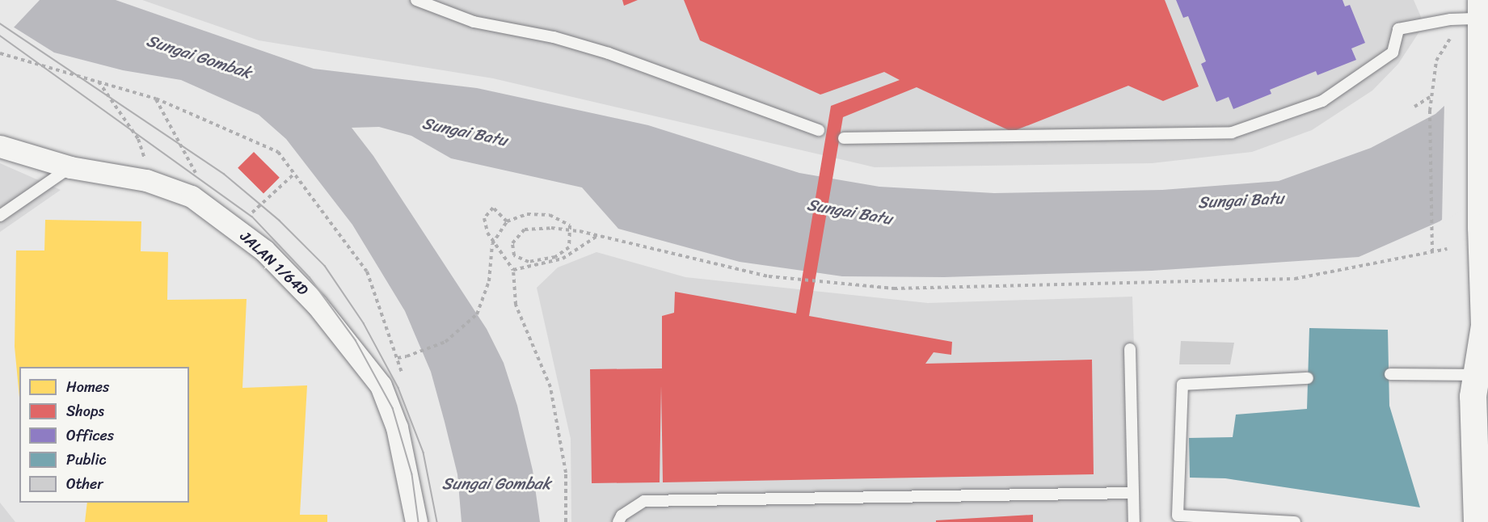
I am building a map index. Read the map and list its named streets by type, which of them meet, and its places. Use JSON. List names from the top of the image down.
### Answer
{
  "streets": {
    "street": ["JALAN 1/64D"]
  },
  "water": ["Sungai Gombak", "Sungai Batu"],
  "legend": [
    "Homes",
    "Shops",
    "Offices",
    "Public",
    "Other"
  ]
}
